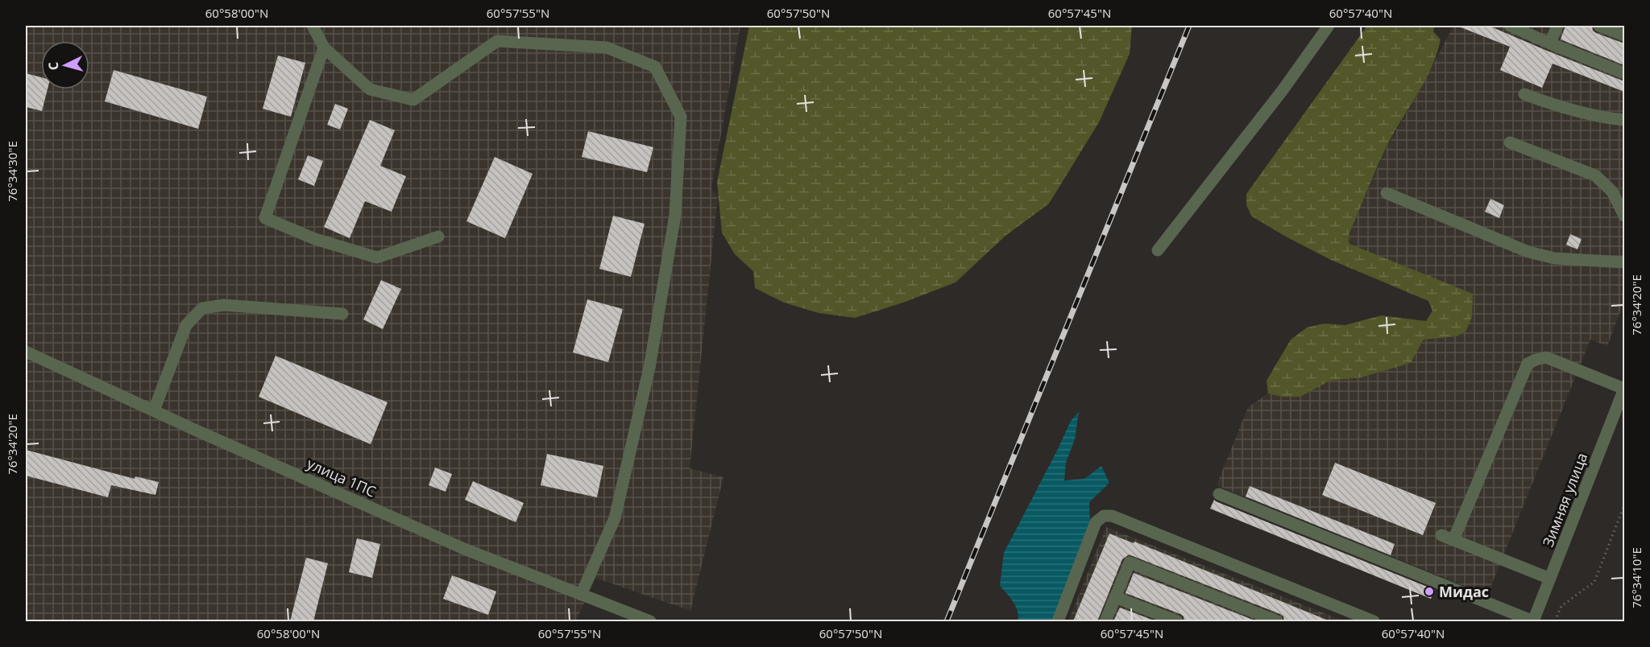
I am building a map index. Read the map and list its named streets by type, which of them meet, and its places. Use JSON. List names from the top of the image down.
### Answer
{
  "streets": {
    "street": ["улица 1ПС", "Зимняя улица"]
  },
  "places": ["Мидас"],
  "north": "left",
  "coordinates": [
    "60°58'00\"N",
    "60°57'55\"N",
    "60°57'50\"N",
    "60°57'45\"N",
    "60°57'40\"N",
    "76°34'30\"E",
    "76°34'20\"E",
    "76°34'10\"E"
  ]
}
